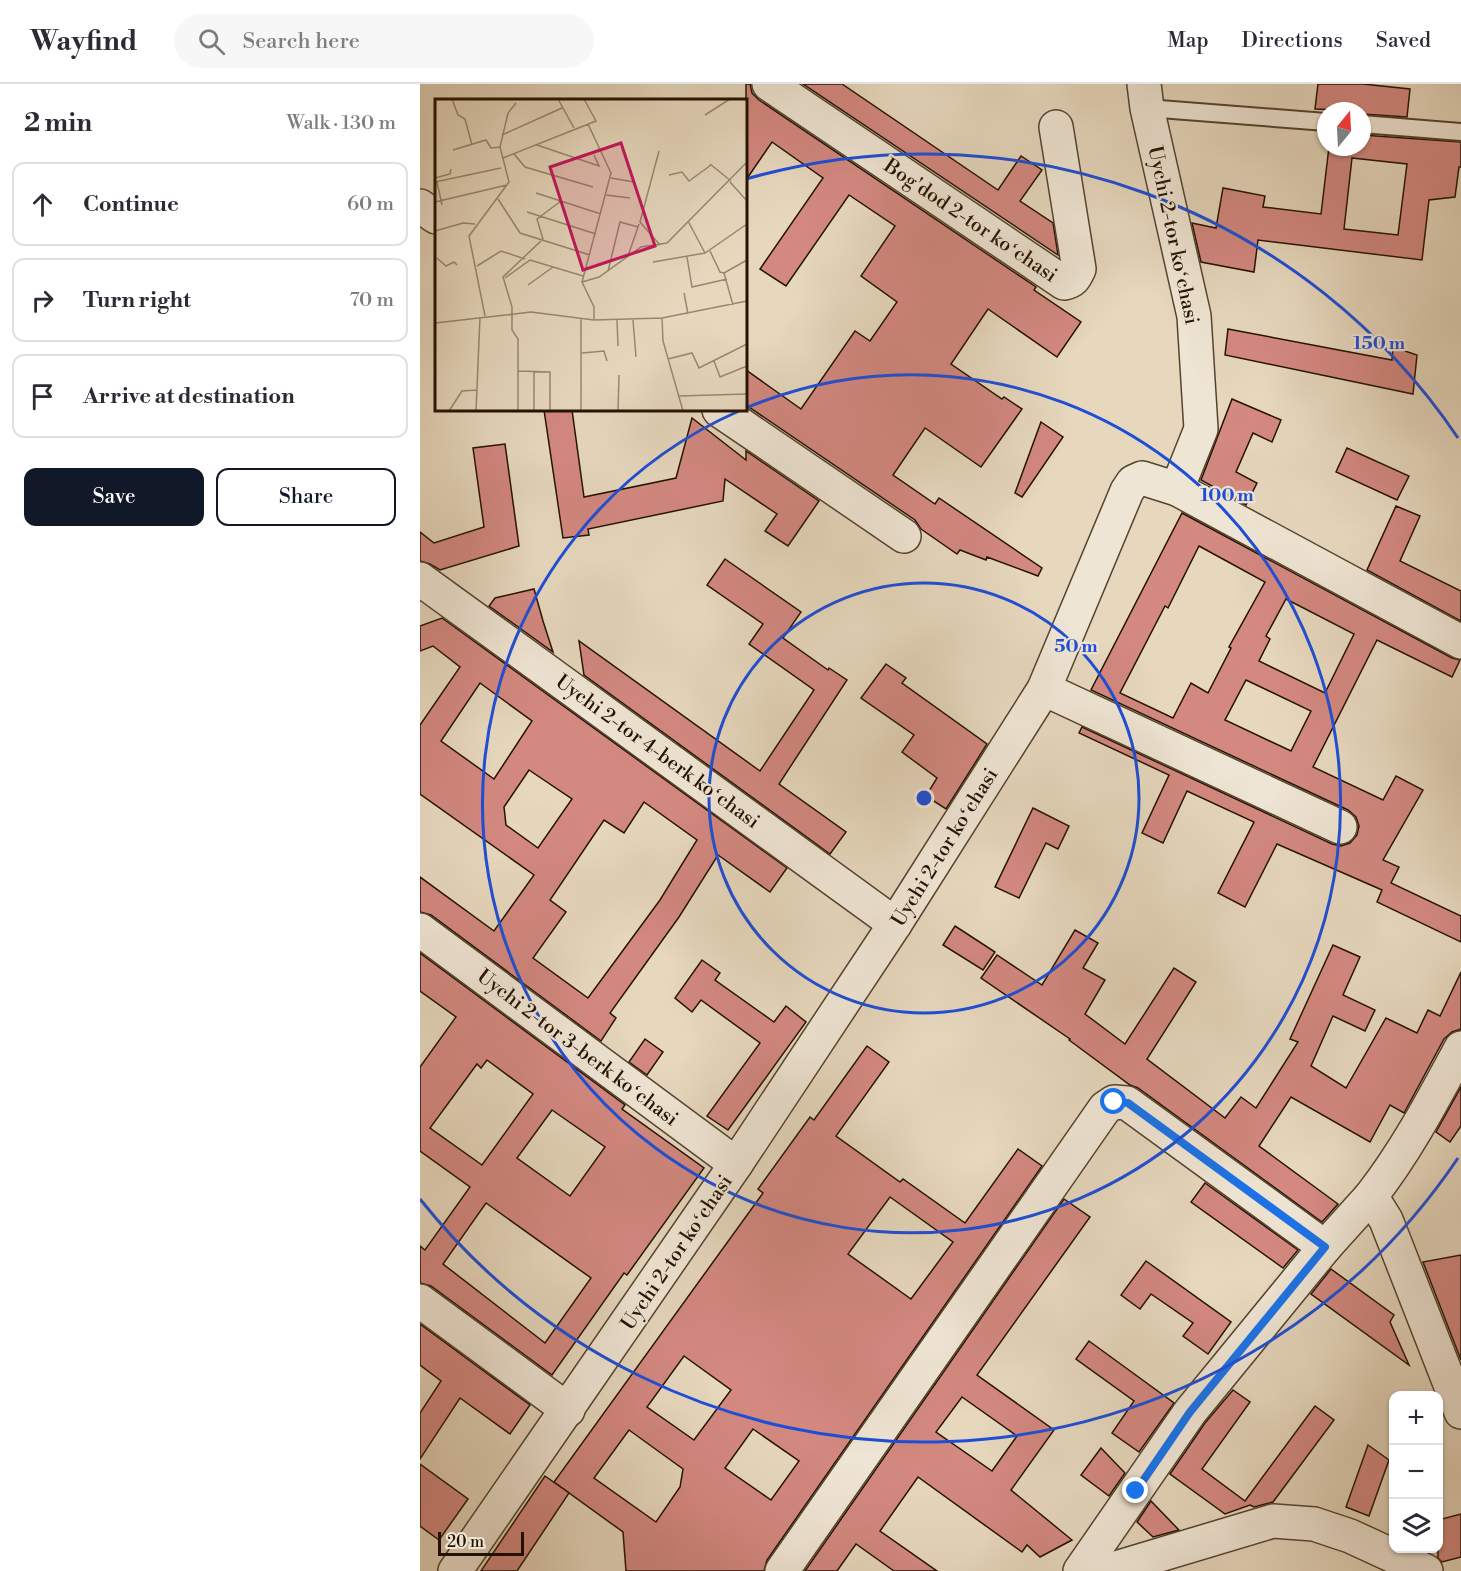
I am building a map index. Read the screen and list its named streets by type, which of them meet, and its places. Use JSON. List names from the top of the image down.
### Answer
{
  "streets": {
    "street": [
      "Bog'dod 2-tor koʻchasi",
      "Uychi 2-tor koʻchasi",
      "Uychi 2-tor 4-berk koʻchasi",
      "Uychi 2-tor 3-berk koʻchasi"
    ]
  },
  "crossings": [
    ["Uychi 2-tor koʻchasi", "Uychi 2-tor 4-berk koʻchasi"],
    ["Uychi 2-tor koʻchasi", "Uychi 2-tor 3-berk koʻchasi"]
  ],
  "scale_bar": "20 m",
  "north": "top",
  "page": {
    "header": "Wayfind",
    "search": "Search here",
    "nav": ["Map", "Directions", "Saved"],
    "heading": ["2 min", "Walk · 130 m"],
    "list": [
      ["Continue", "60 m"],
      ["Turn right", "70 m"],
      "Arrive at destination"
    ],
    "buttons": ["Save", "Share"],
    "map_buttons": ["+", "−"],
    "scale": "20 m"
  },
  "rings": ["150 m", "100 m", "50 m"]
}
